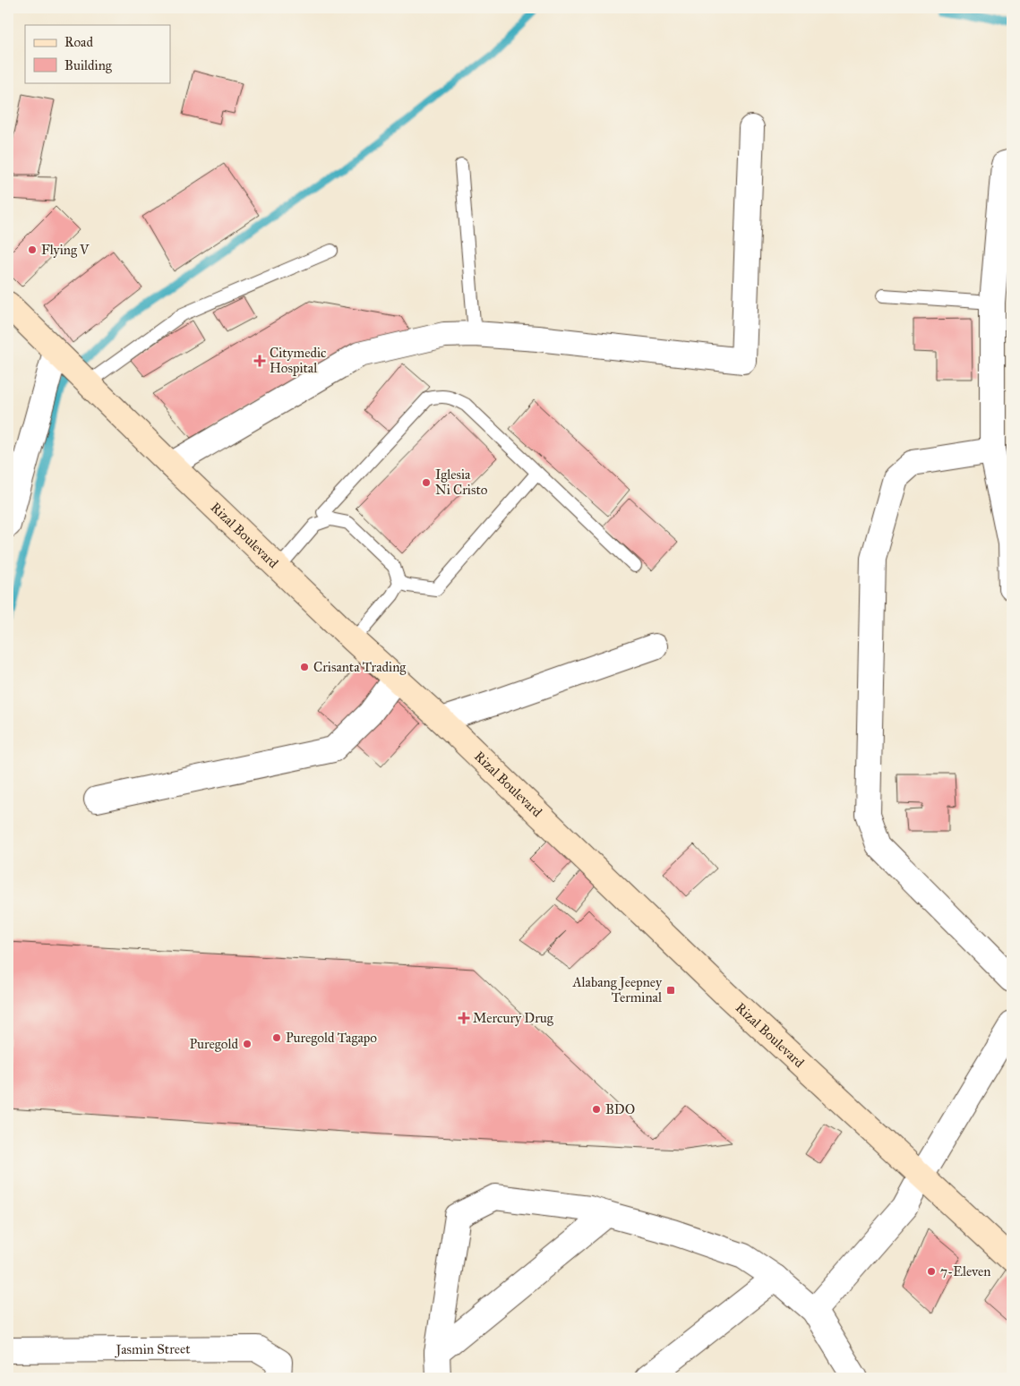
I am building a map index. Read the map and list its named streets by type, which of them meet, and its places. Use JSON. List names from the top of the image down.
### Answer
{
  "streets": {
    "main road": ["Rizal Boulevard"],
    "street": ["Jasmin Street"]
  },
  "places": {
    "other": [
      "Flying V",
      "Iglesia Ni Cristo",
      "Crisanta Trading",
      "Puregold Tagapo",
      "Puregold",
      "BDO",
      "7-Eleven"
    ],
    "health": ["Citymedic Hospital", "Mercury Drug"],
    "transit": ["Alabang Jeepney Terminal"]
  },
  "legend": ["Road", "Building"]
}
